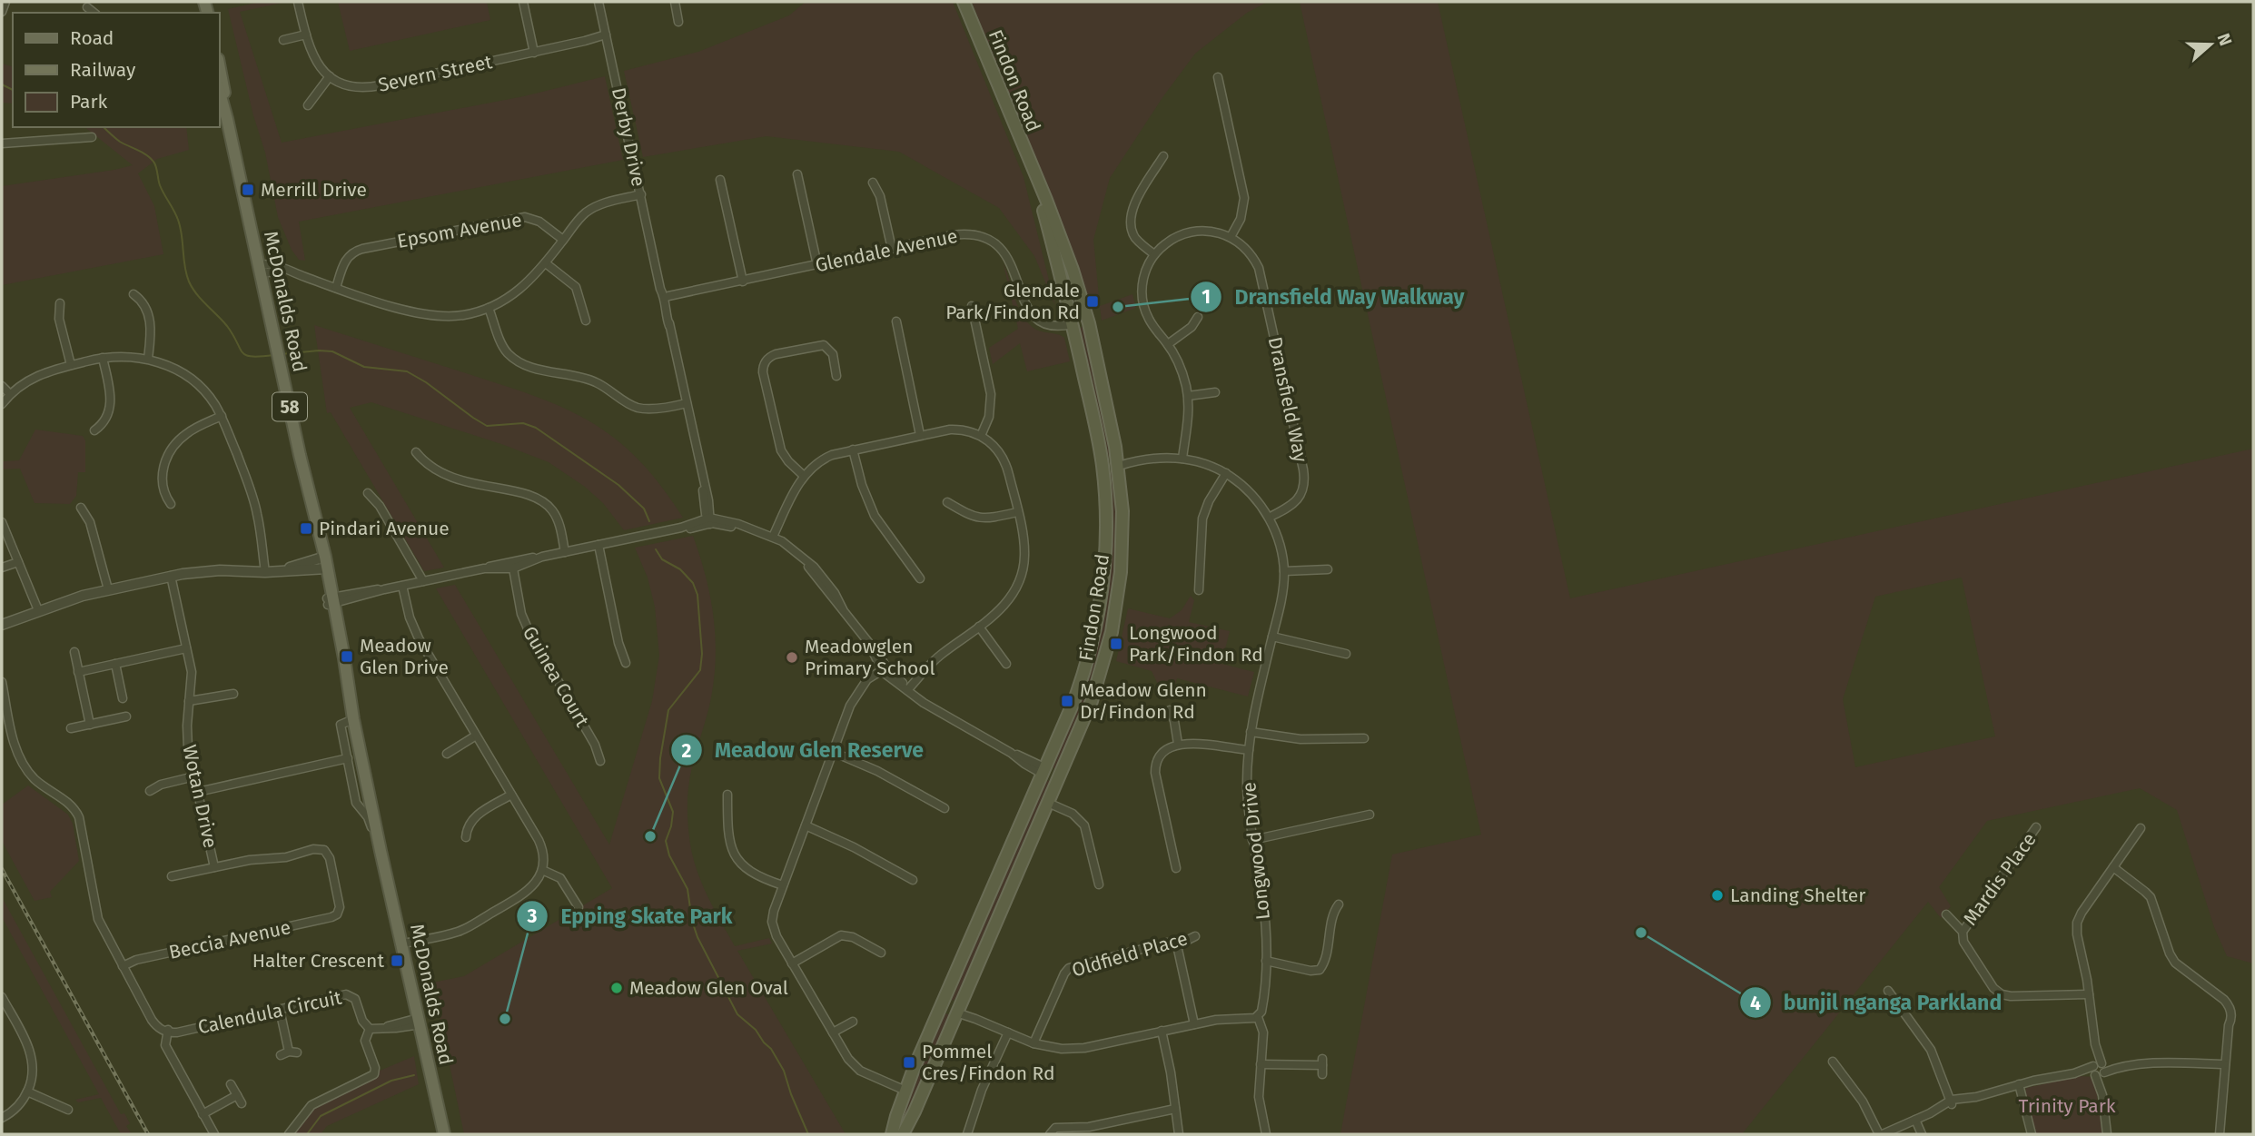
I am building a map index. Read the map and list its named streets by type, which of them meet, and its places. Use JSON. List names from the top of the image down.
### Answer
{
  "streets": {
    "main road": ["Findon Road", "McDonalds Road", "58"],
    "street": [
      "Severn Street",
      "Derby Drive",
      "Epsom Avenue",
      "Glendale Avenue",
      "Dransfield Way",
      "Guinea Court",
      "Wotan Drive",
      "Longwood Drive",
      "Mardis Place",
      "Beccia Avenue",
      "Oldfield Place",
      "Calendula Circuit"
    ]
  },
  "crossings": [
    ["Severn Street", "Derby Drive"],
    ["Findon Road", "Glendale Avenue"],
    ["Findon Road", "Longwood Drive"],
    ["Derby Drive", "Glendale Avenue"],
    ["Dransfield Way", "Longwood Drive"],
    ["Wotan Drive", "Beccia Avenue"]
  ],
  "parks": ["Trinity Park"],
  "places": {
    "transit": [
      "Merrill Drive",
      "Glendale Park/Findon Rd",
      "Pindari Avenue",
      "Longwood Park/Findon Rd",
      "Meadow Glen Drive",
      "Meadow Glenn Dr/Findon Rd",
      "Halter Crescent",
      "Pommel Cres/Findon Rd"
    ],
    "other": [
      "Dransfield Way Walkway",
      "Meadowglen Primary School",
      "Meadow Glen Reserve",
      "Landing Shelter",
      "bunjil nganga Parkland",
      "Meadow Glen Oval",
      "Epping Skate Park"
    ]
  },
  "legend": ["Road", "Railway", "Park"],
  "north": "right"
}
